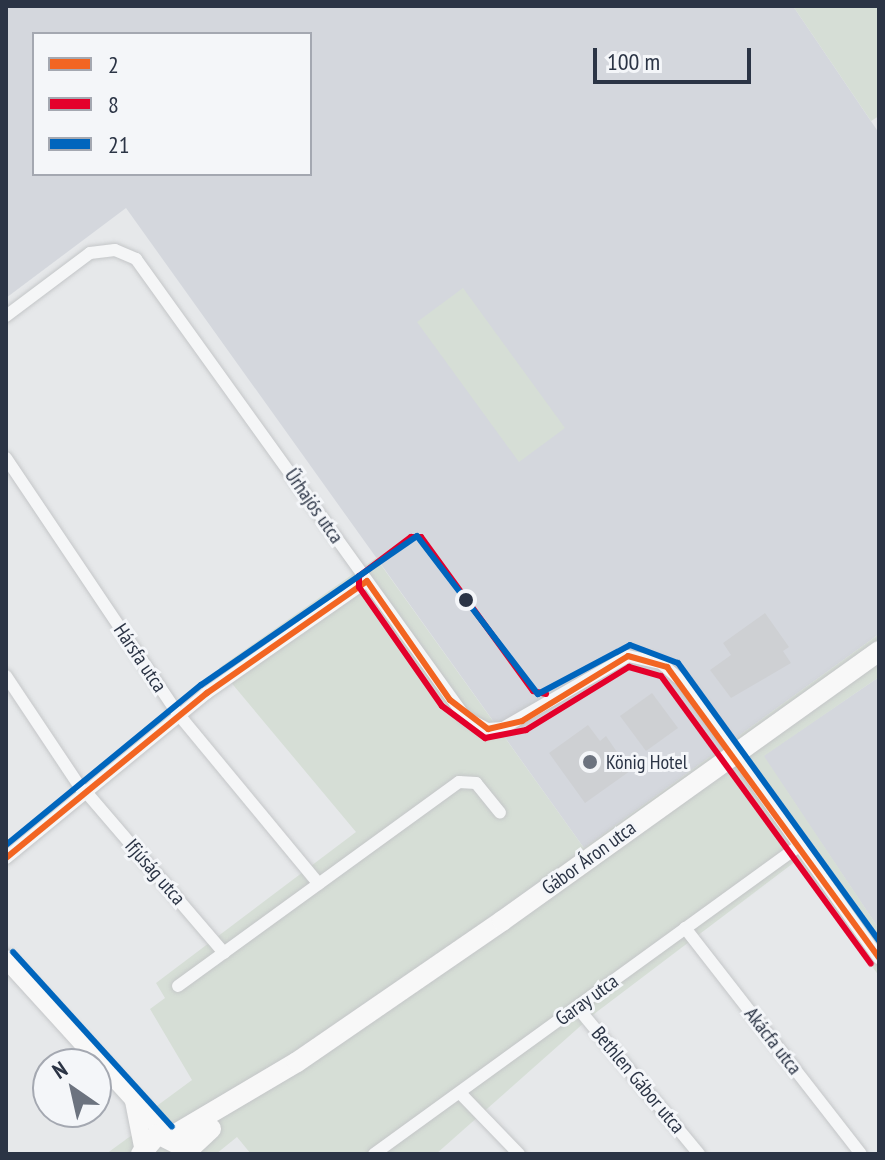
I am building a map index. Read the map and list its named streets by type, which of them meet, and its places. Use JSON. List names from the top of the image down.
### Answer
{
  "streets": {
    "main road": ["Gábor Áron utca"],
    "street": [
      "Űrhajós utca",
      "Hársfa utca",
      "Ifjúság utca",
      "Garay utca",
      "Akácfa utca",
      "Bethlen Gábor utca"
    ]
  },
  "crossings": [
    ["Űrhajós utca", "Gábor Áron utca"],
    ["Garay utca", "Akácfa utca"],
    ["Garay utca", "Bethlen Gábor utca"]
  ],
  "places": ["König Hotel"],
  "lines": ["transit line 21", "transit line 8", "transit line 2"],
  "legend": ["2", "8", "21"],
  "scale_bar": "100 m",
  "north": "top left"
}
